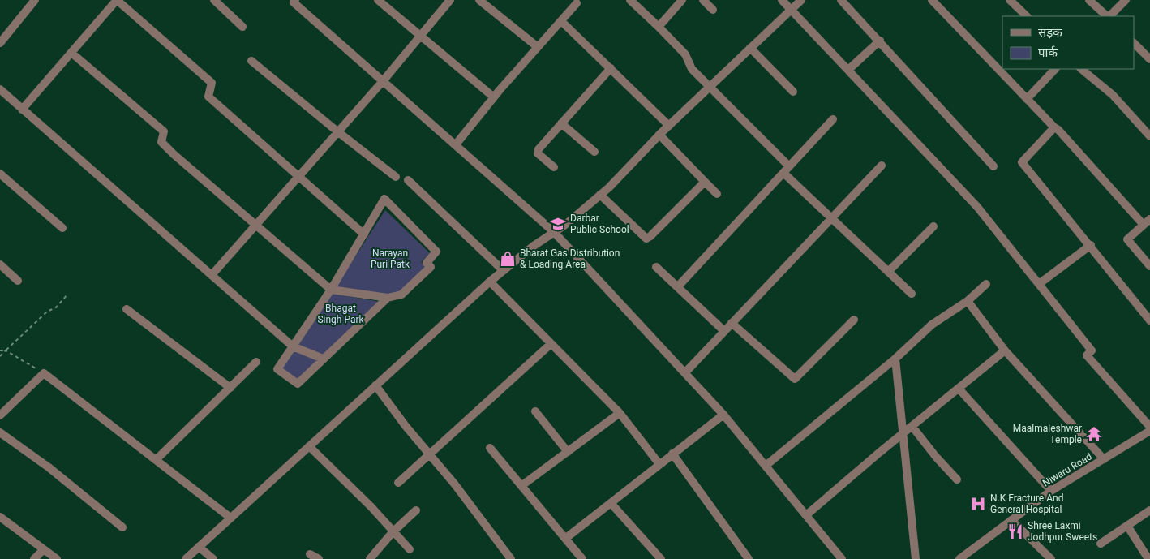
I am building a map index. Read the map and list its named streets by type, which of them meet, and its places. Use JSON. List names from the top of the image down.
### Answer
{
  "streets": {
    "street": ["Niwaru Road"]
  },
  "parks": ["Narayan Puri Patk", "Bhagat Singh Park"],
  "places": {
    "school or university": ["Darbar Public School"],
    "shop": ["Bharat Gas Distribution & Loading Area"],
    "temple": ["Maalmaleshwar Temple"],
    "hospital": ["N.K Fracture And General Hospital"],
    "restaurant": ["Shree Laxmi Jodhpur Sweets"]
  },
  "legend": ["सड़क", "पार्क"]
}
